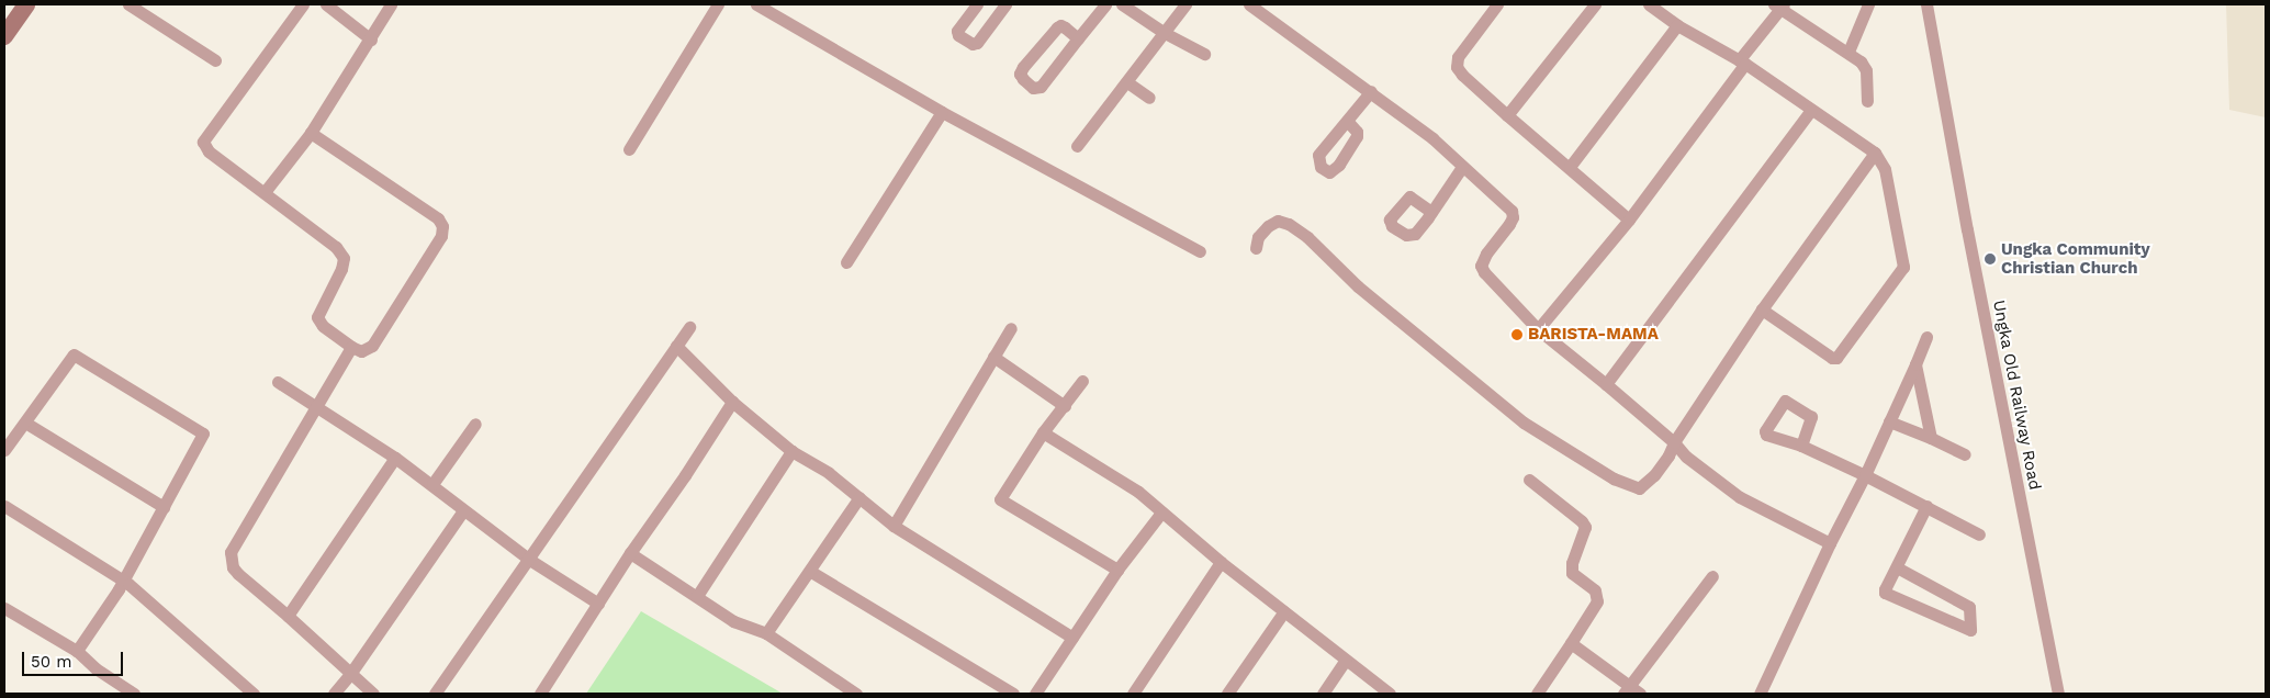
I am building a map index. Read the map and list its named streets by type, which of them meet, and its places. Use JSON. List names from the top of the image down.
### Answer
{
  "streets": {
    "street": ["Ungka Old Railway Road"]
  },
  "places": ["Ungka Community Christian Church", "BARISTA-MAMA"],
  "scale_bar": "50 m"
}
